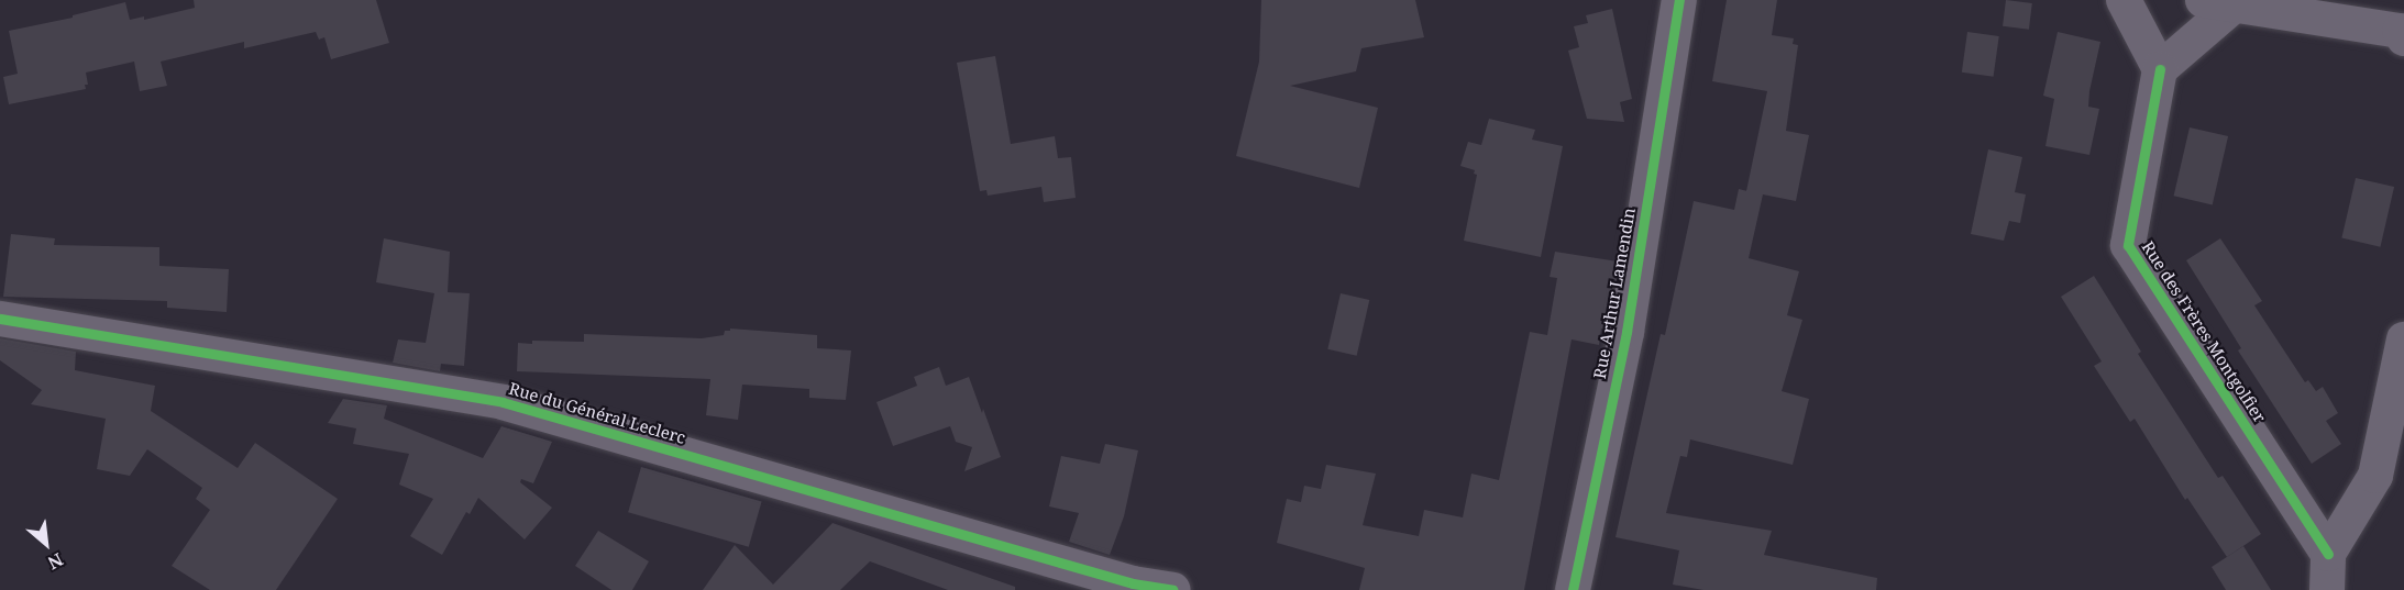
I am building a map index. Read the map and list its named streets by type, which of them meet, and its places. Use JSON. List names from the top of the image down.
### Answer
{
  "streets": {
    "street": ["Rue Arthur Lamendin", "Rue des Frères Montgolfier", "Rue du Général Leclerc"]
  },
  "north": "bottom right"
}
